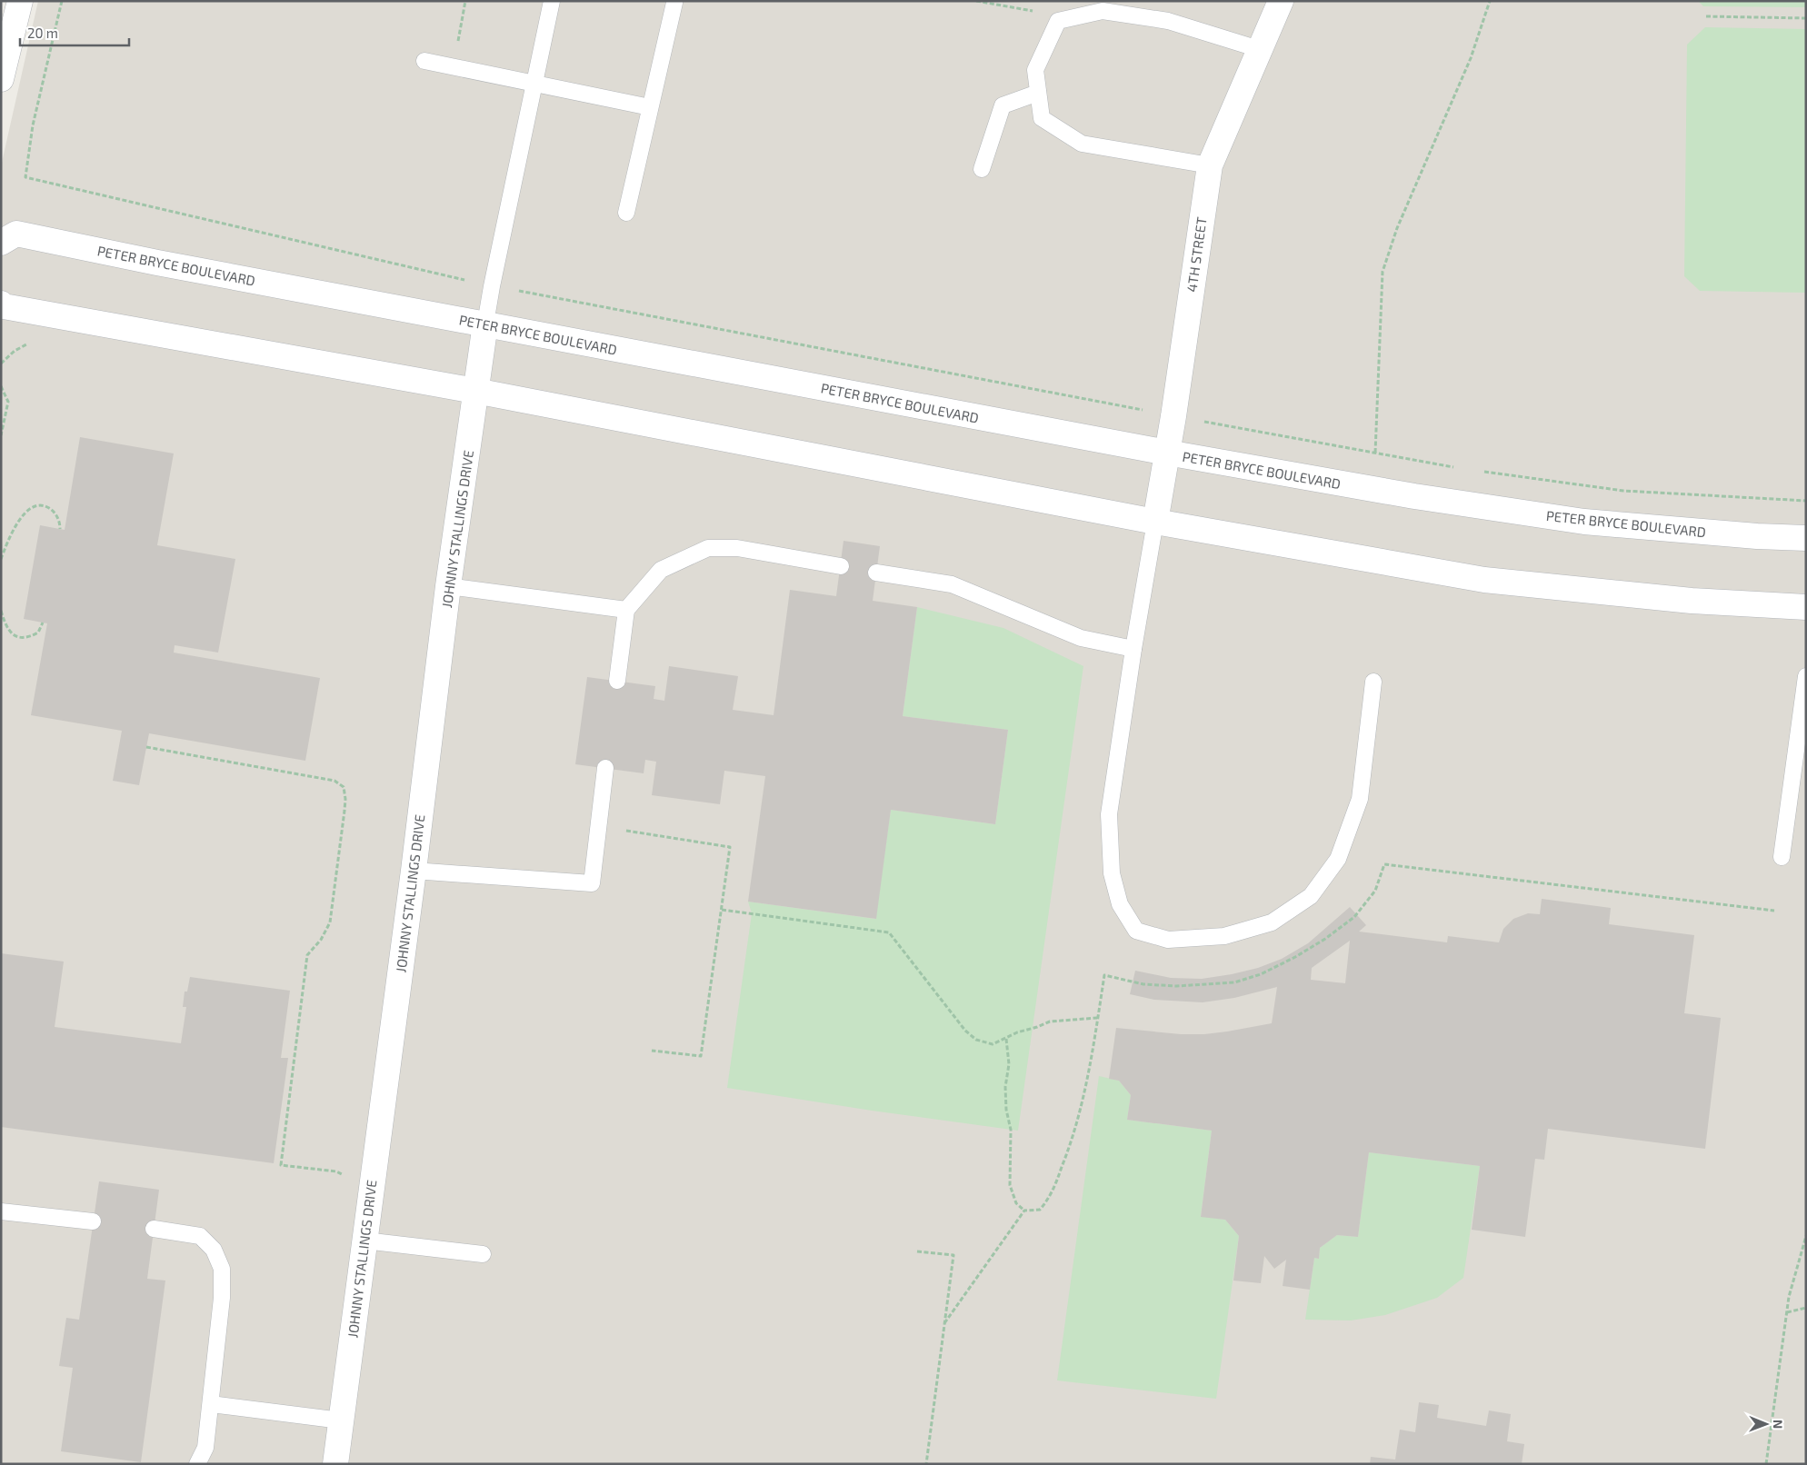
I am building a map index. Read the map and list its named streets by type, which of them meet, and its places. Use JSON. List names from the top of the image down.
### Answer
{
  "streets": {
    "street": ["4TH STREET", "PETER BRYCE BOULEVARD", "JOHNNY STALLINGS DRIVE"]
  },
  "crossings": [
    ["4TH STREET", "PETER BRYCE BOULEVARD"],
    ["PETER BRYCE BOULEVARD", "JOHNNY STALLINGS DRIVE"]
  ],
  "scale_bar": "20 m",
  "north": "right"
}
